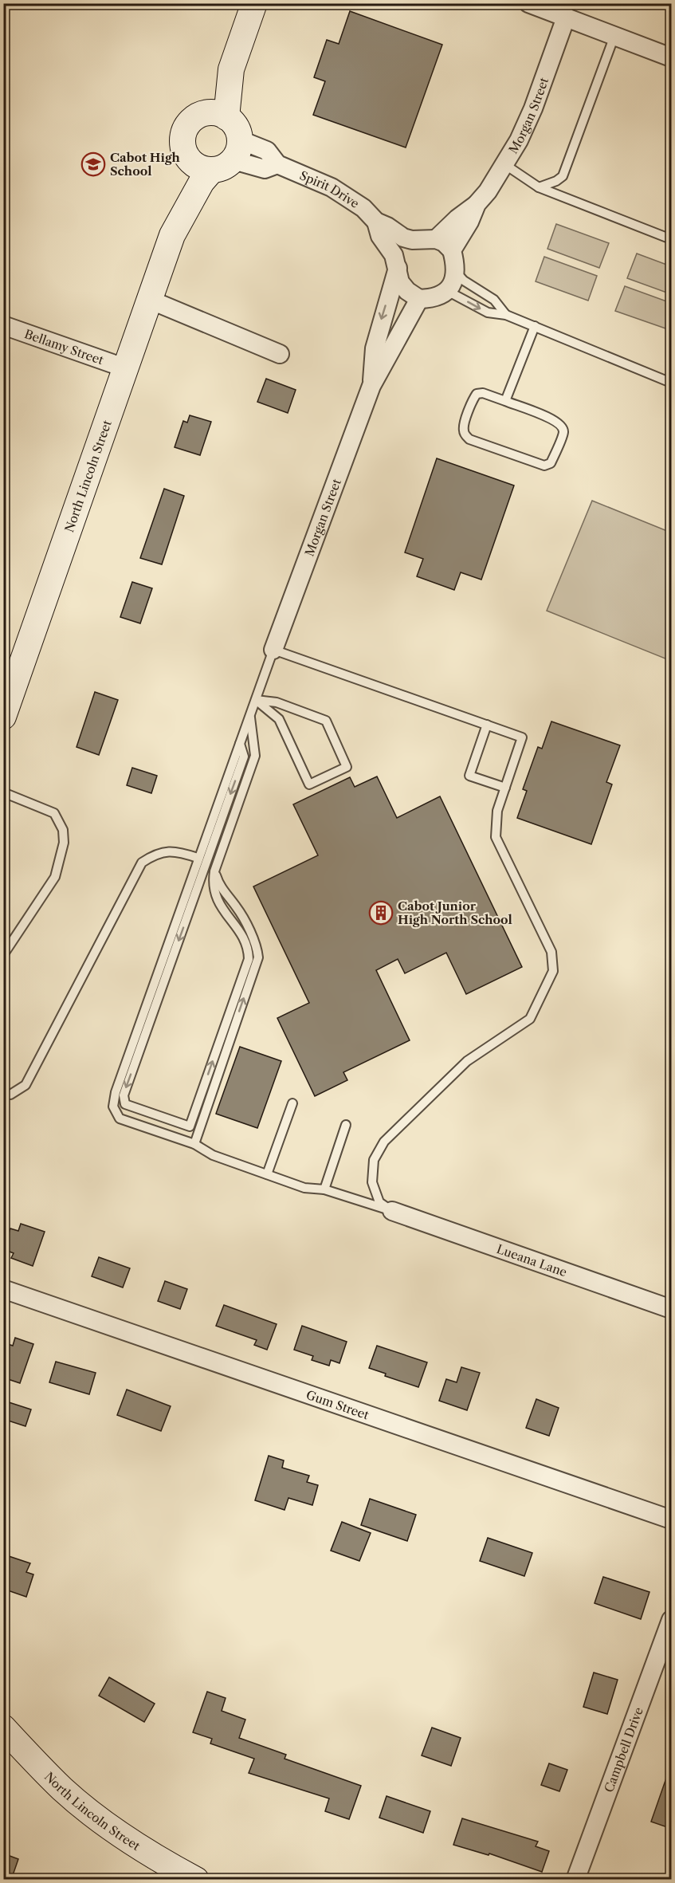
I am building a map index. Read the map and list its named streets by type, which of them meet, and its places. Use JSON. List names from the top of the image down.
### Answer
{
  "streets": {
    "street": [
      "Morgan Street",
      "Spirit Drive",
      "Bellamy Street",
      "North Lincoln Street",
      "Lueana Lane",
      "Gum Street",
      "Campbell Drive"
    ]
  },
  "crossings": [
    ["Morgan Street", "Spirit Drive"],
    ["Spirit Drive", "North Lincoln Street"],
    ["Bellamy Street", "North Lincoln Street"]
  ],
  "places": {
    "school or university": ["Cabot High School"],
    "building": ["Cabot Junior High North School"]
  }
}
